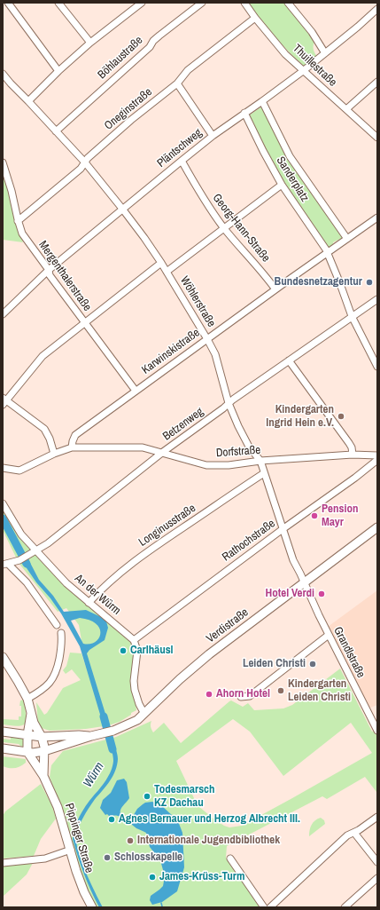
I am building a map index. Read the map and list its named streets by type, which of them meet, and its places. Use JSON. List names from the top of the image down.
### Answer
{
  "streets": {
    "main road": ["Verdistraße", "Pippinger Straße"],
    "street": [
      "Böhlaustraße",
      "Thuillestraße",
      "Oneginstraße",
      "Pläntschweg",
      "Sanderplatz",
      "Georg-Hann-Straße",
      "Mergenthalerstraße",
      "Wöhlerstraße",
      "Karwinskistraße",
      "Betzenweg",
      "Dorfstraße",
      "Longinusstraße",
      "Rathochstraße",
      "An der Würm",
      "Grandlstraße"
    ]
  },
  "crossings": [
    ["Böhlaustraße", "Wöhlerstraße"],
    ["Thuillestraße", "Oneginstraße"],
    ["Thuillestraße", "Pläntschweg"],
    ["Oneginstraße", "Mergenthalerstraße"],
    ["Oneginstraße", "Wöhlerstraße"],
    ["Pläntschweg", "Sanderplatz"],
    ["Pläntschweg", "Georg-Hann-Straße"],
    ["Pläntschweg", "Mergenthalerstraße"],
    ["Pläntschweg", "Wöhlerstraße"],
    ["Sanderplatz", "Karwinskistraße"],
    ["Sanderplatz", "Betzenweg"],
    ["Georg-Hann-Straße", "Karwinskistraße"],
    ["Mergenthalerstraße", "Karwinskistraße"],
    ["Wöhlerstraße", "Karwinskistraße"],
    ["Wöhlerstraße", "Betzenweg"],
    ["Wöhlerstraße", "Dorfstraße"],
    ["Wöhlerstraße", "Longinusstraße"],
    ["Wöhlerstraße", "Rathochstraße"],
    ["Wöhlerstraße", "Verdistraße"],
    ["Wöhlerstraße", "Grandlstraße"],
    ["Karwinskistraße", "Dorfstraße"],
    ["Betzenweg", "Dorfstraße"],
    ["Betzenweg", "An der Würm"],
    ["Longinusstraße", "An der Würm"],
    ["Rathochstraße", "An der Würm"],
    ["Verdistraße", "Grandlstraße"],
    ["Verdistraße", "Pippinger Straße"]
  ],
  "water": ["Würm"],
  "places": [
    "Bundesnetzagentur",
    "Kindergarten Ingrid Hein e.V.",
    "Pension Mayr",
    "Hotel Verdi",
    "Carlhäusl",
    "Leiden Christi",
    "Kindergarten Leiden Christi",
    "Ahorn Hotel",
    "Todesmarsch KZ Dachau",
    "Agnes Bernauer und Herzog Albrecht III.",
    "Internationale Jugendbibliothek",
    "Schlosskapelle",
    "James-Krüss-Turm"
  ]
}
